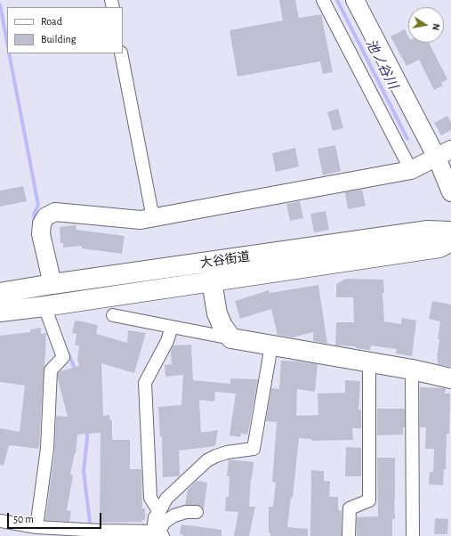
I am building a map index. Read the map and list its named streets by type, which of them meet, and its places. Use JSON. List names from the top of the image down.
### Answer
{
  "streets": {
    "main road": ["大谷街道"]
  },
  "water": ["池ノ谷川"],
  "legend": ["Road", "Building"],
  "scale_bar": "50 m",
  "north": "right"
}
